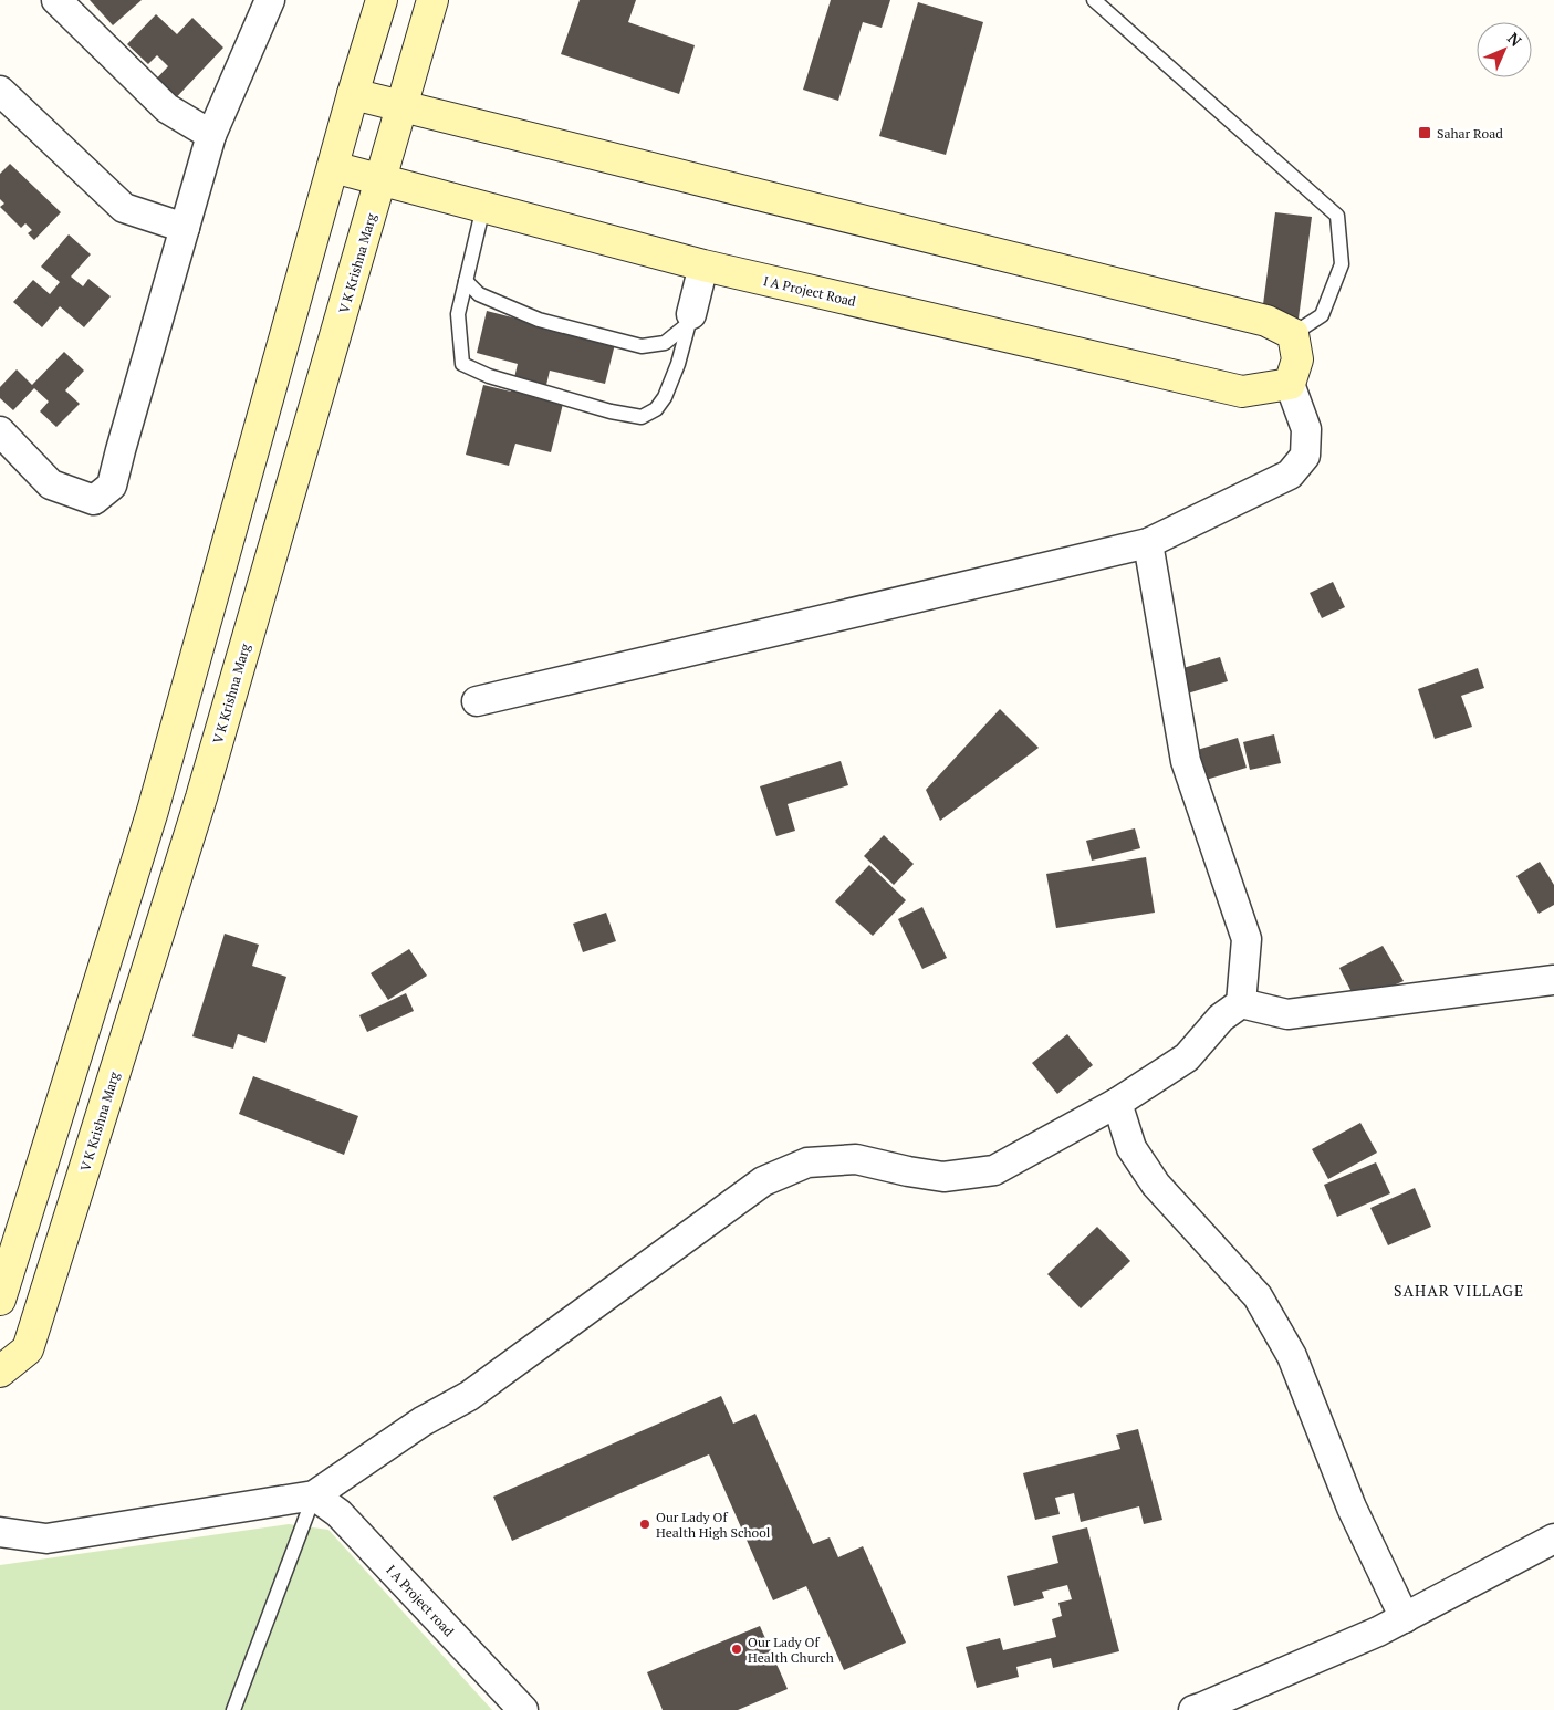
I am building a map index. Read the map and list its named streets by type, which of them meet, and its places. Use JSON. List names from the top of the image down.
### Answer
{
  "streets": {
    "street": ["V K Krishna Marg", "I A Project Road", "I A Project road"]
  },
  "crossings": [
    ["V K Krishna Marg", "I A Project Road"]
  ],
  "districts": ["SAHAR VILLAGE"],
  "places": {
    "transit": ["Sahar Road"],
    "other": ["Our Lady Of Health High School", "Our Lady Of Health Church"]
  },
  "north": "top right"
}
